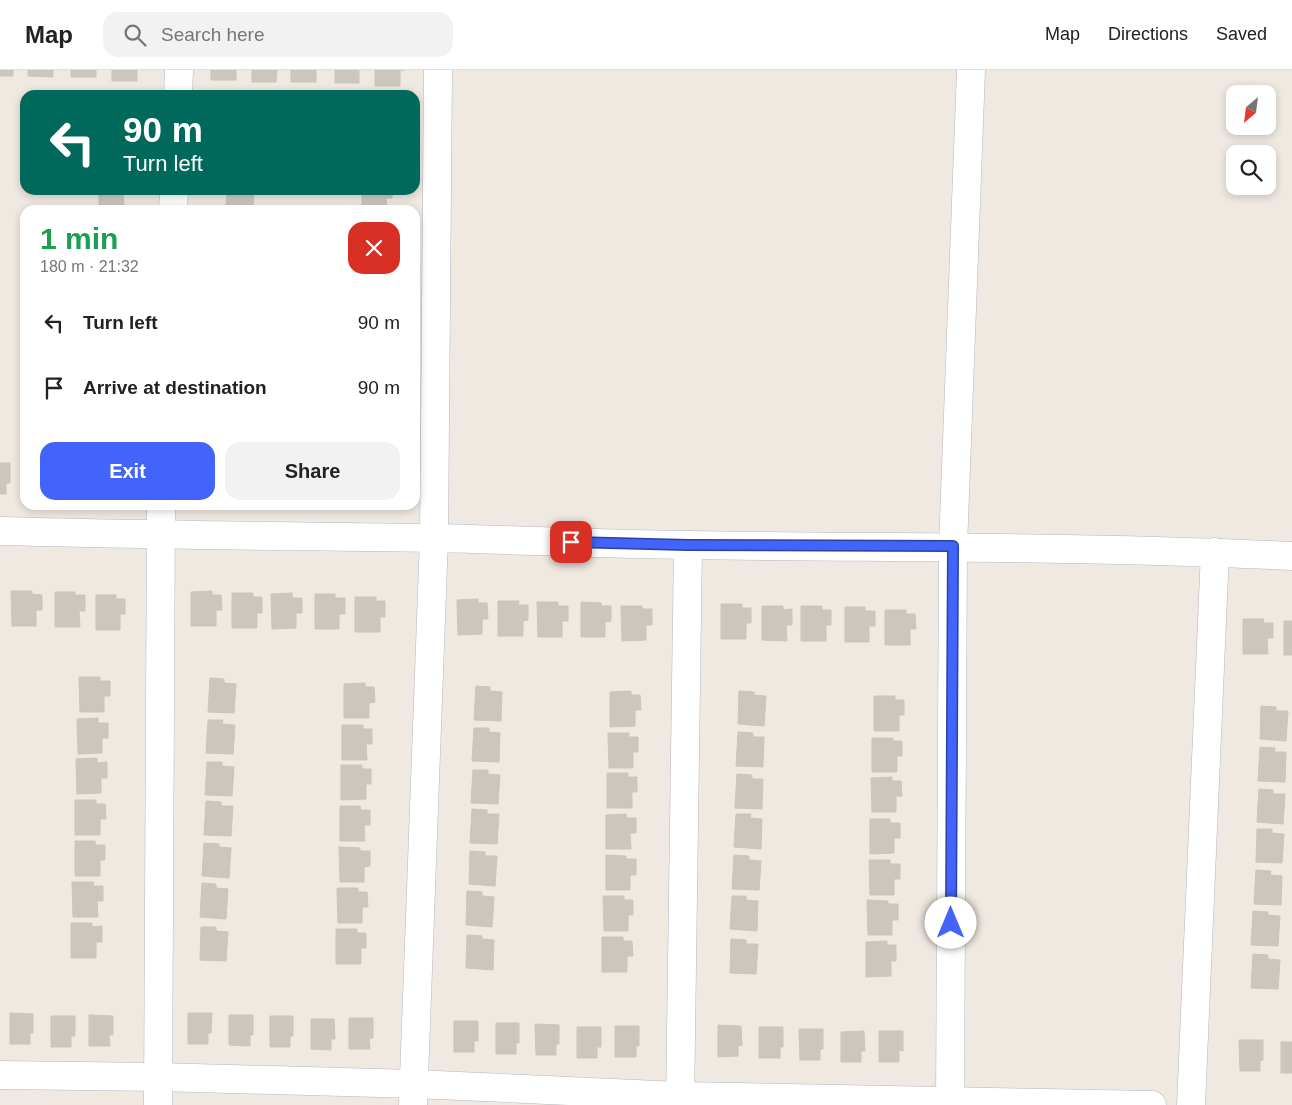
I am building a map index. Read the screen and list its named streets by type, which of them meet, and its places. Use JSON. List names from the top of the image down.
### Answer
{
  "north": "bottom left",
  "page": {
    "header": "Map",
    "search": "Search here",
    "nav": ["Map", "Directions", "Saved"],
    "turn": ["90 m", "Turn left"],
    "heading": ["1 min", "180 m · 21:32"],
    "list": [
      {
        "name": "Turn left",
        "value": "90 m"
      },
      {
        "name": "Arrive at destination",
        "value": "90 m"
      }
    ],
    "buttons": ["Exit", "Share"]
  }
}
